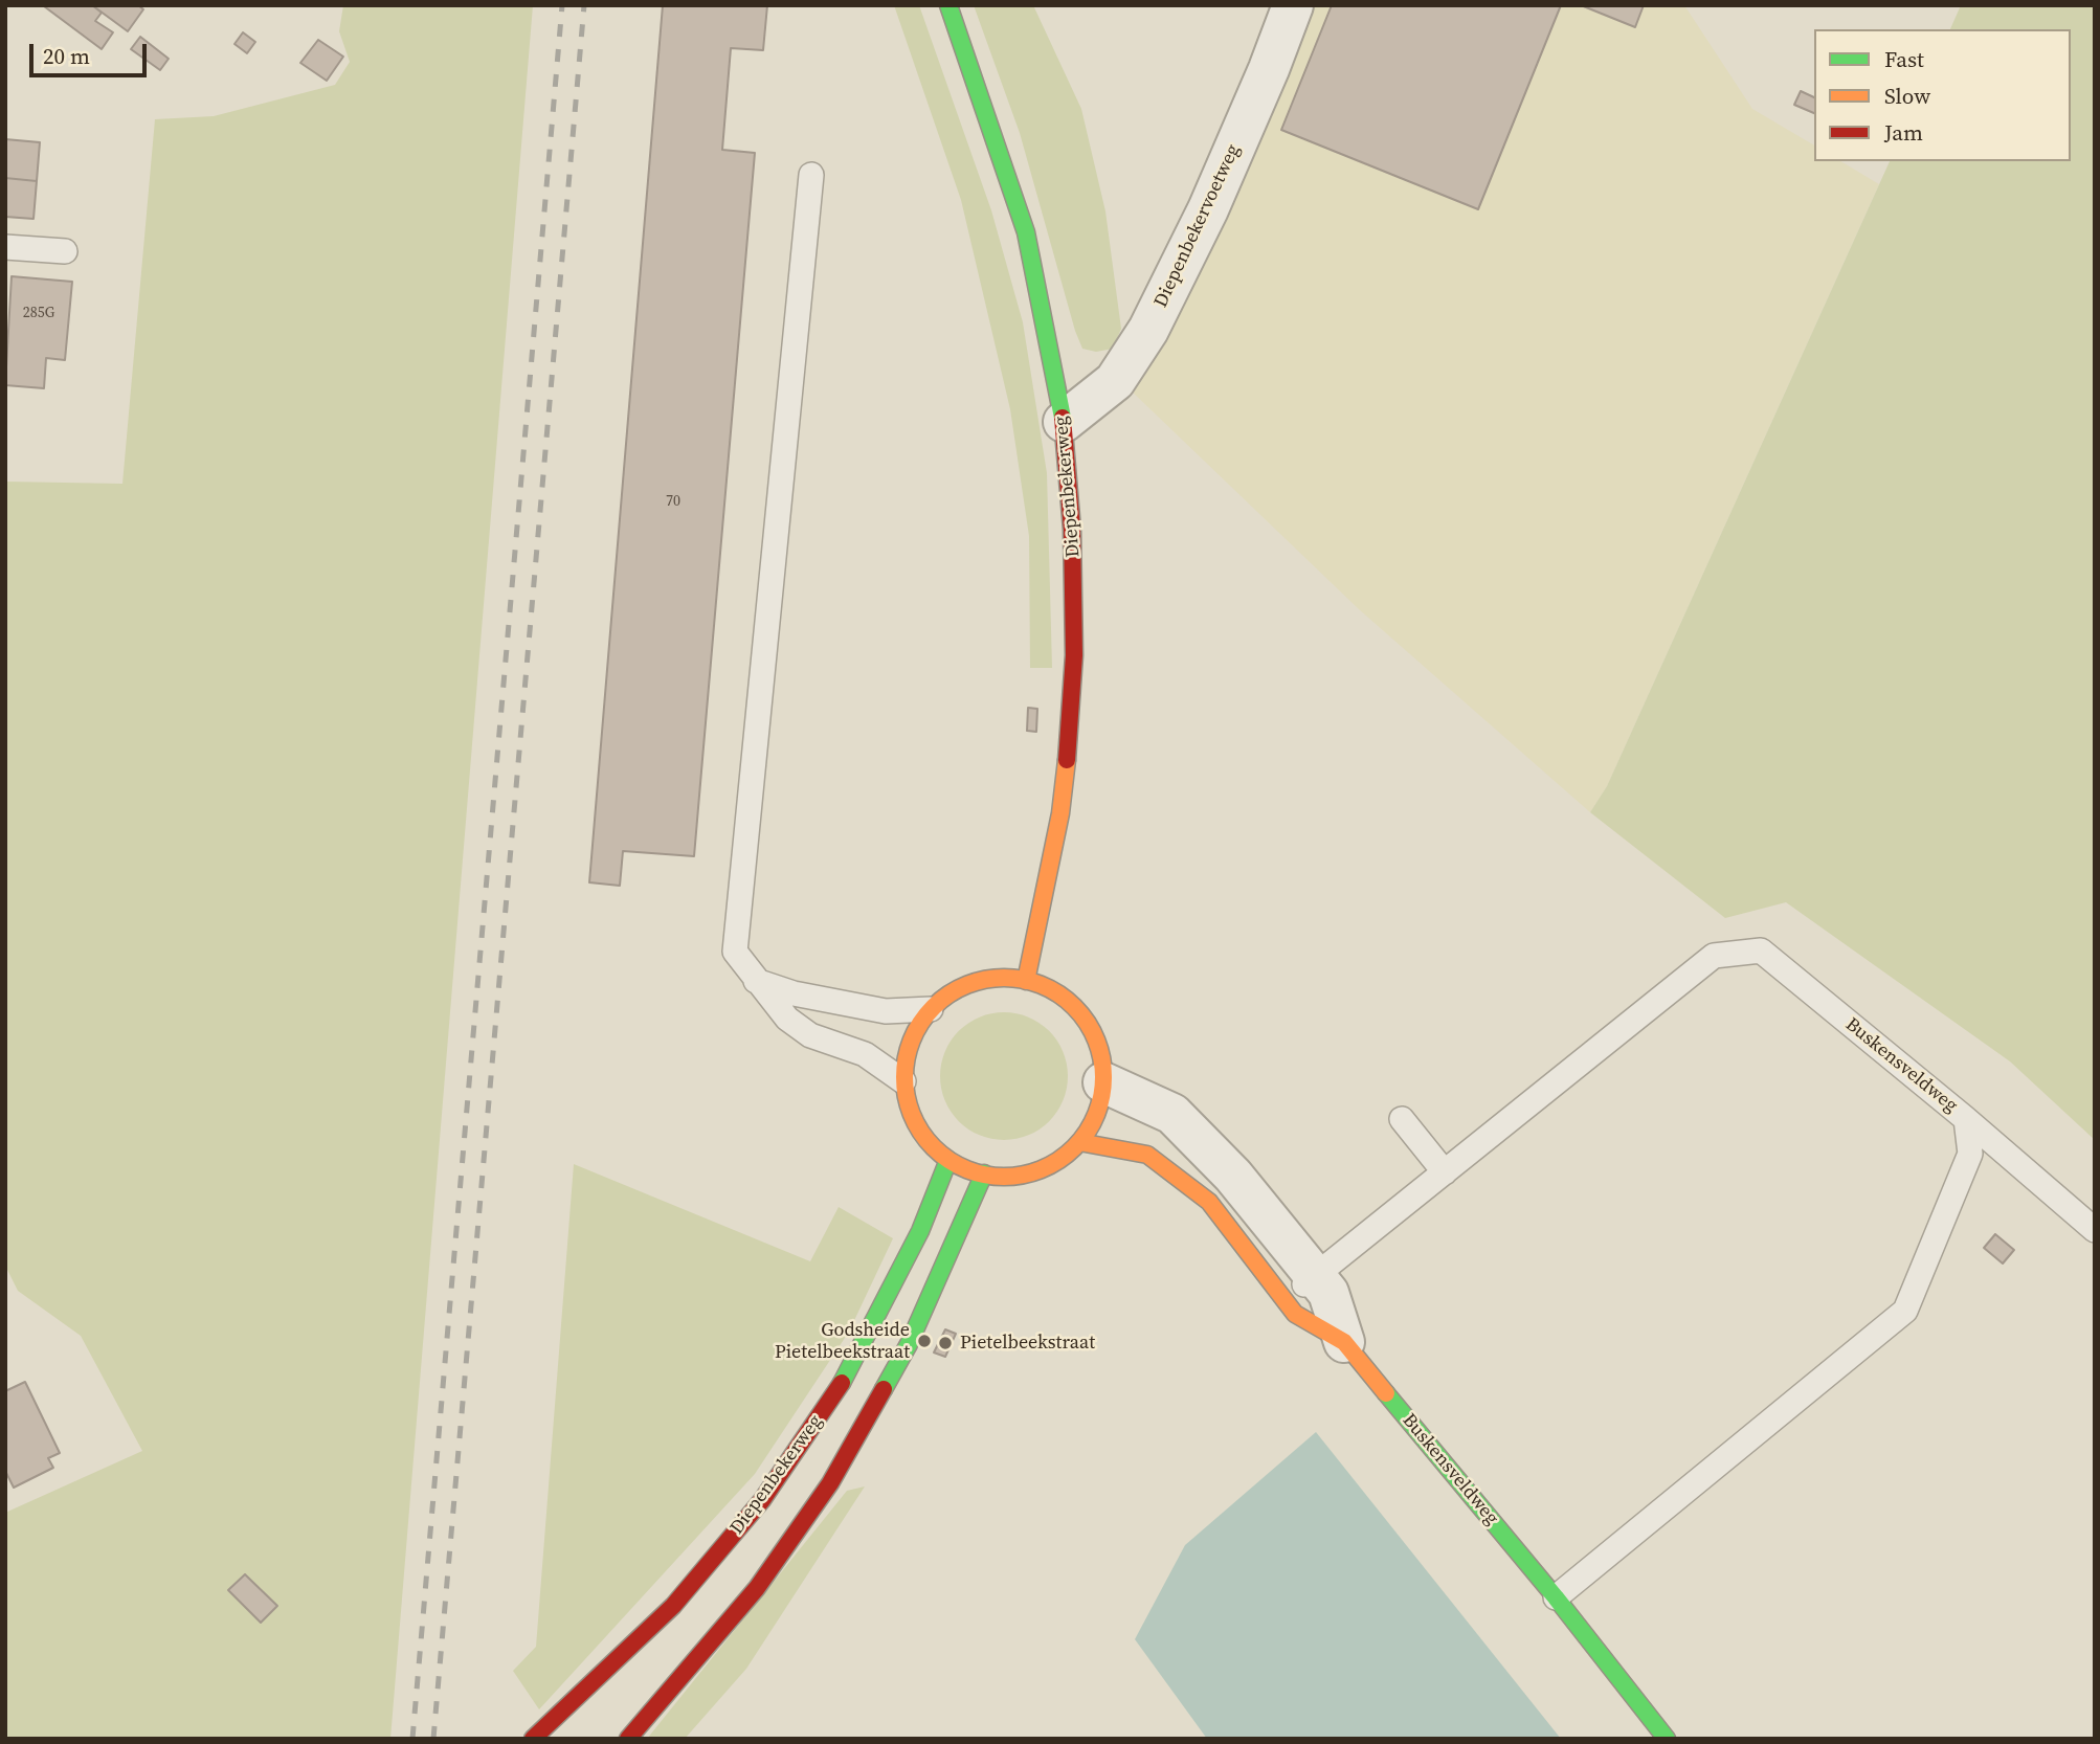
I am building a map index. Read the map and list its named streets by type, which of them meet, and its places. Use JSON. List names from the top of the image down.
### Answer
{
  "streets": {
    "main road": ["Diepenbekerweg", "Buskensveldweg"],
    "street": ["Diepenbekervoetweg"]
  },
  "crossings": [
    ["Diepenbekervoetweg", "Diepenbekerweg"],
    ["Diepenbekerweg", "Buskensveldweg"]
  ],
  "places": ["Godsheide Pietelbeekstraat", "Pietelbeekstraat"],
  "house_numbers": ["285G", "70"],
  "legend": ["Fast", "Slow", "Jam"],
  "scale_bar": "20 m"
}
